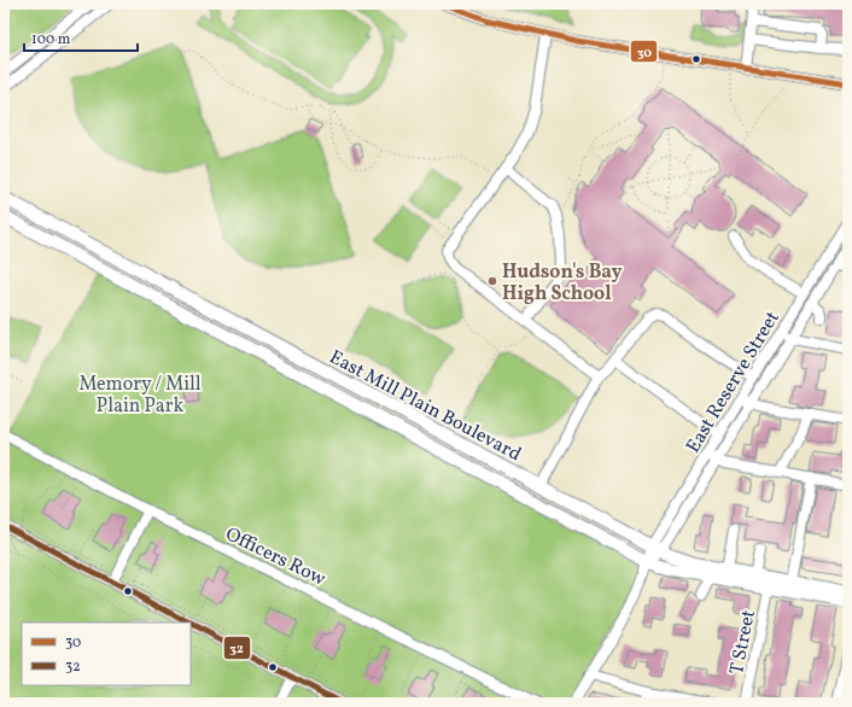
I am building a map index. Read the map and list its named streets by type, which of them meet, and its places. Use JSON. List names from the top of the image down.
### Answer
{
  "streets": {
    "main road": ["East Mill Plain Boulevard"],
    "street": ["East Reserve Street", "Officers Row", "T Street"]
  },
  "crossings": [
    ["East Reserve Street", "East Mill Plain Boulevard"],
    ["East Mill Plain Boulevard", "T Street"]
  ],
  "parks": ["Memory / Mill Plain Park"],
  "places": ["Hudson's Bay High School"],
  "lines": ["transit line 30", "transit line 32"],
  "legend": ["30", "32"],
  "scale_bar": "100 m"
}
